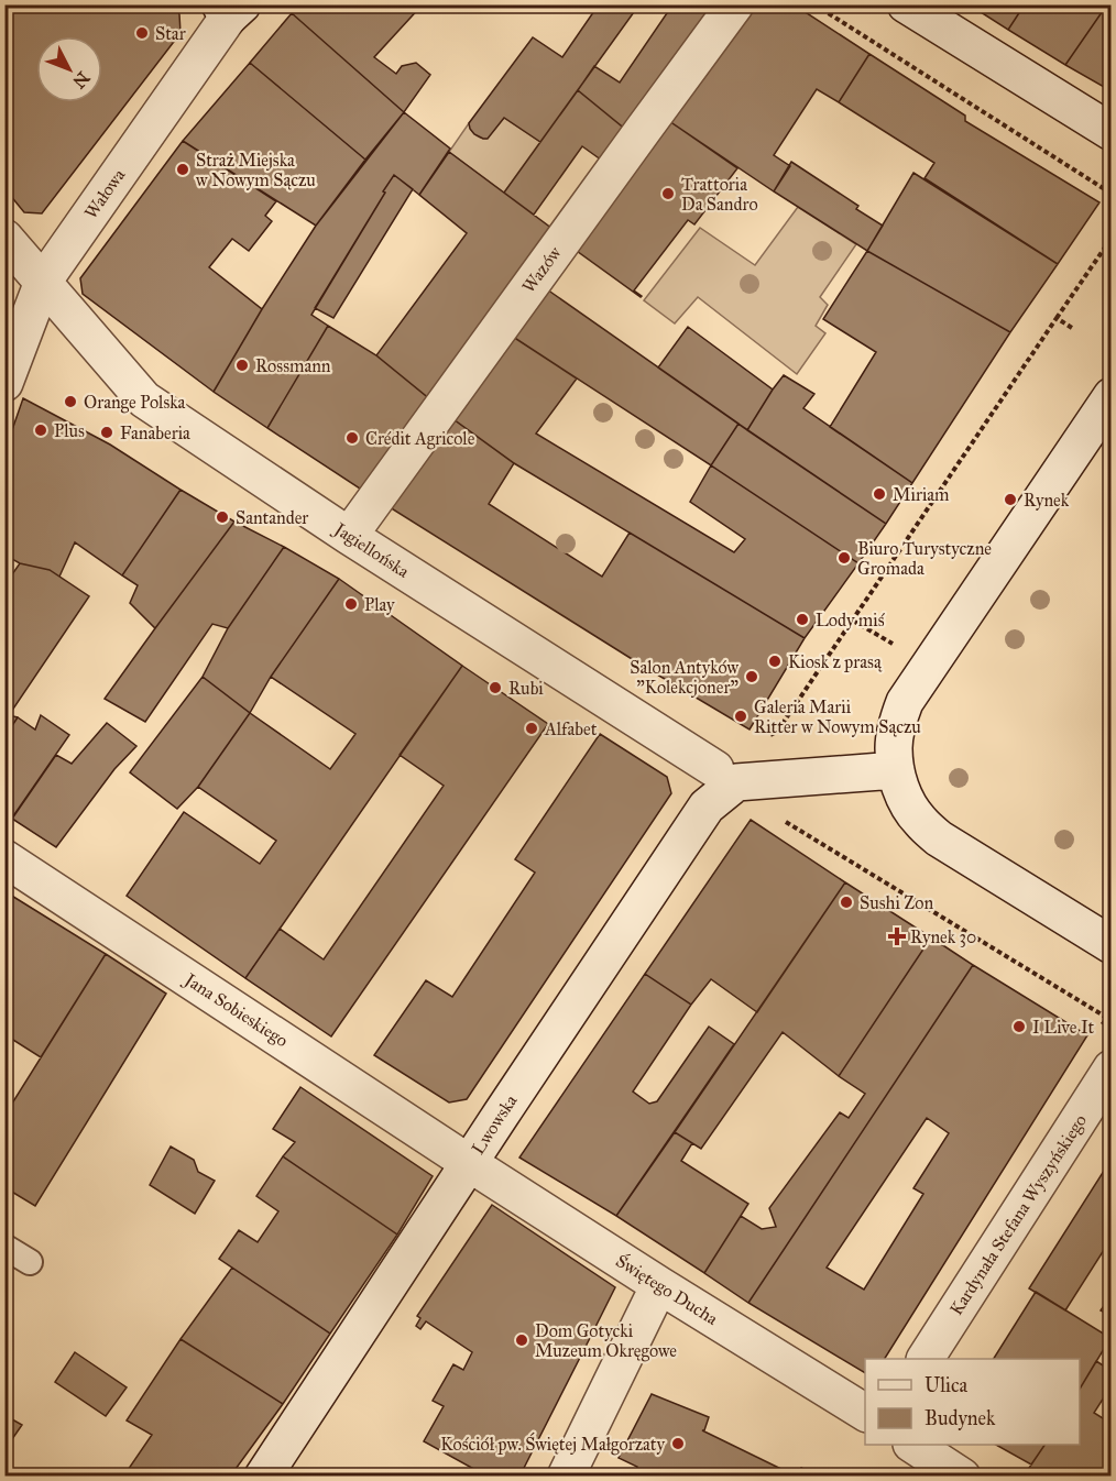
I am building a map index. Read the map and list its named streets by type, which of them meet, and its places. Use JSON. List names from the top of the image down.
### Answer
{
  "streets": {
    "street": [
      "Wałowa",
      "Wazów",
      "Jagiellońska",
      "Jana Sobieskiego",
      "Lwowska",
      "Kardynała Stefana Wyszyńskiego",
      "Świętego Ducha"
    ]
  },
  "crossings": [
    ["Wałowa", "Jagiellońska"],
    ["Wazów", "Jagiellońska"],
    ["Jagiellońska", "Lwowska"],
    ["Jana Sobieskiego", "Lwowska"],
    ["Jana Sobieskiego", "Świętego Ducha"],
    ["Lwowska", "Świętego Ducha"]
  ],
  "places": {
    "other": [
      "Star",
      "Straż Miejska w Nowym Sączu",
      "Trattoria Da Sandro",
      "Rossmann",
      "Orange Polska",
      "Plus",
      "Fanaberia",
      "Crédit Agricole",
      "Miriam",
      "Rynek",
      "Santander",
      "Biuro Turystyczne Gromada",
      "Play",
      "Lody miś",
      "Kiosk z prasą",
      "Salon Antyków \"Kolekcjoner\"",
      "Rubi",
      "Galeria Marii Ritter w Nowym Sączu",
      "Alfabet",
      "Sushi Zon",
      "I Live It",
      "Dom Gotycki Muzeum Okręgowe",
      "Kościół pw. Świętej Małgorzaty"
    ],
    "health": ["Rynek 30"]
  },
  "legend": ["Ulica", "Budynek"],
  "north": "bottom right"
}
